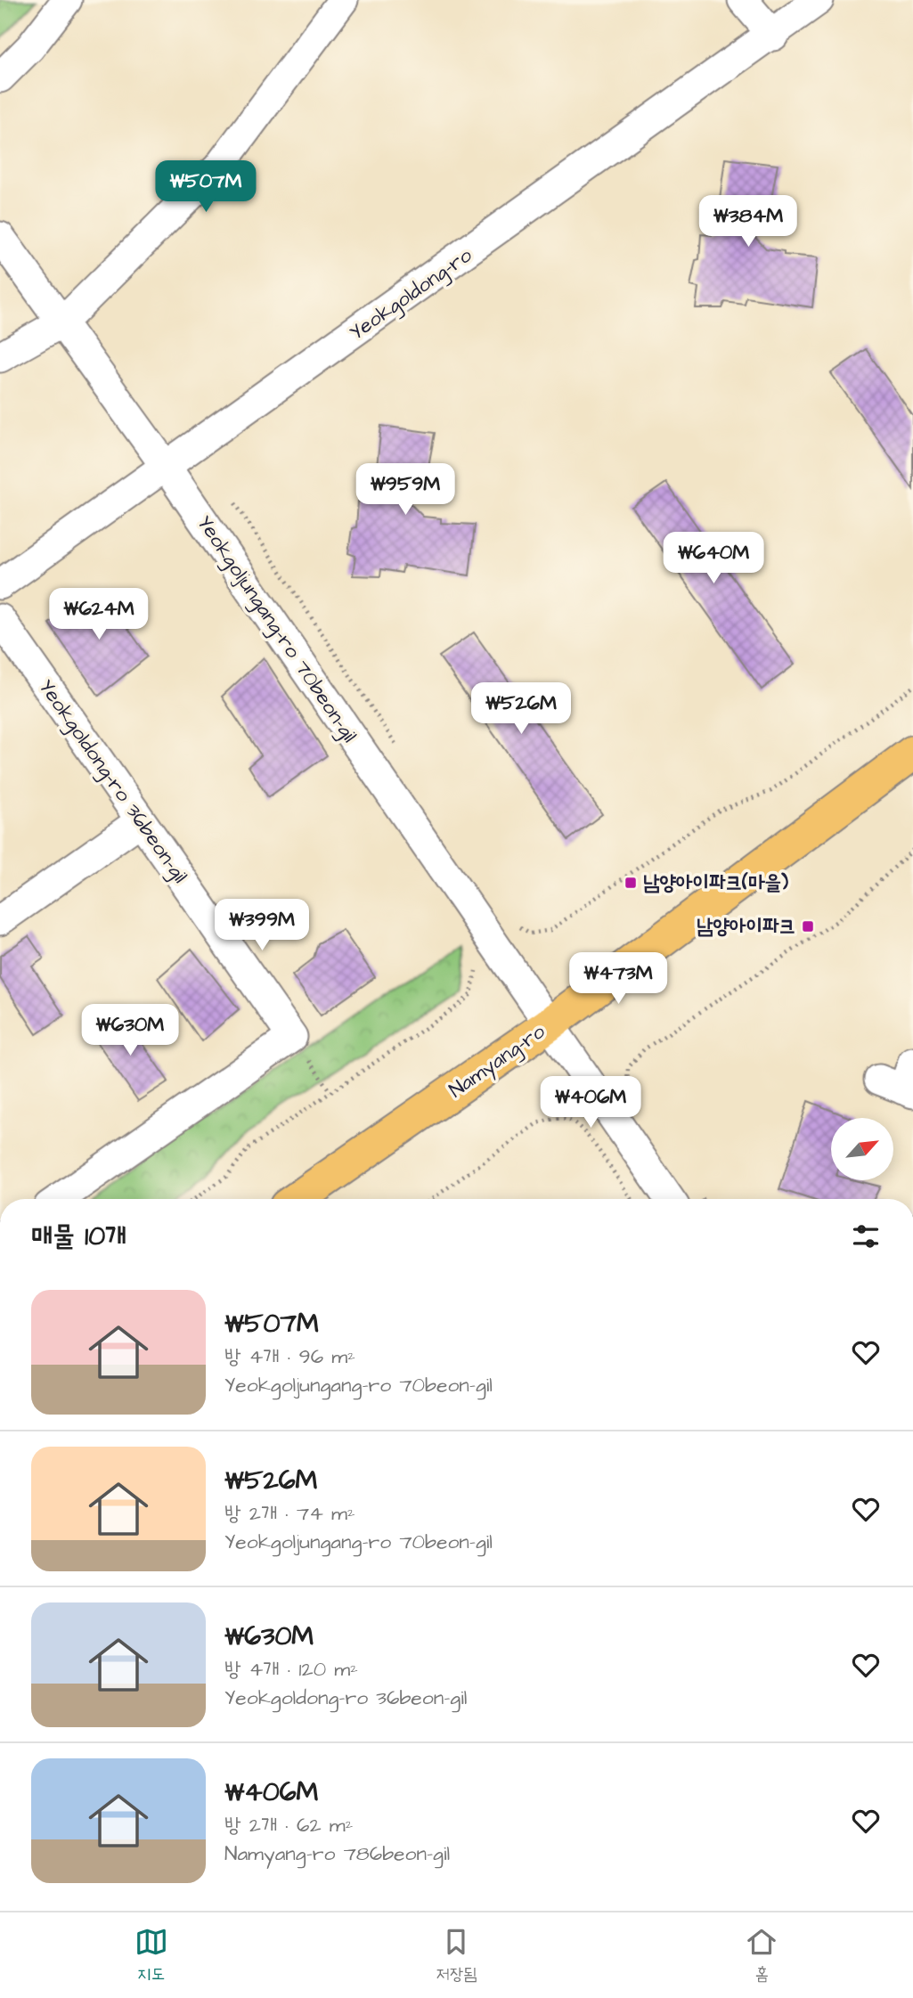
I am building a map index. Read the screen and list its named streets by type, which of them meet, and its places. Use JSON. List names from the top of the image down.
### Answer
{
  "streets": {
    "main road": ["Namyang-ro"],
    "street": ["Yeokgoldong-ro", "Yeokgoljungang-ro 70beon-gil", "Yeokgoldong-ro 36beon-gil"]
  },
  "crossings": [
    ["Yeokgoldong-ro", "Yeokgoljungang-ro 70beon-gil"],
    ["Yeokgoljungang-ro 70beon-gil", "Namyang-ro"]
  ],
  "places": {
    "transit": ["남양아이파크(마을)", "남양아이파크"]
  },
  "north": "top right",
  "page": {
    "price": [
      "₩507M",
      "₩384M",
      "₩959M",
      "₩640M",
      "₩624M",
      "₩526M",
      "₩399M",
      "₩473M",
      "₩630M",
      "₩406M"
    ],
    "heading": "매물 10개",
    "list": [
      {
        "name": "₩507M",
        "note": "방 4개 · 96 m² · Yeokgoljungang-ro 70beon-gil"
      },
      {
        "name": "₩526M",
        "note": "방 2개 · 74 m² · Yeokgoljungang-ro 70beon-gil"
      },
      {
        "name": "₩630M",
        "note": "방 4개 · 120 m² · Yeokgoldong-ro 36beon-gil"
      },
      {
        "name": "₩406M",
        "note": "방 2개 · 62 m² · Namyang-ro 786beon-gil"
      }
    ],
    "tabs": ["지도", "저장됨", "홈"]
  }
}
